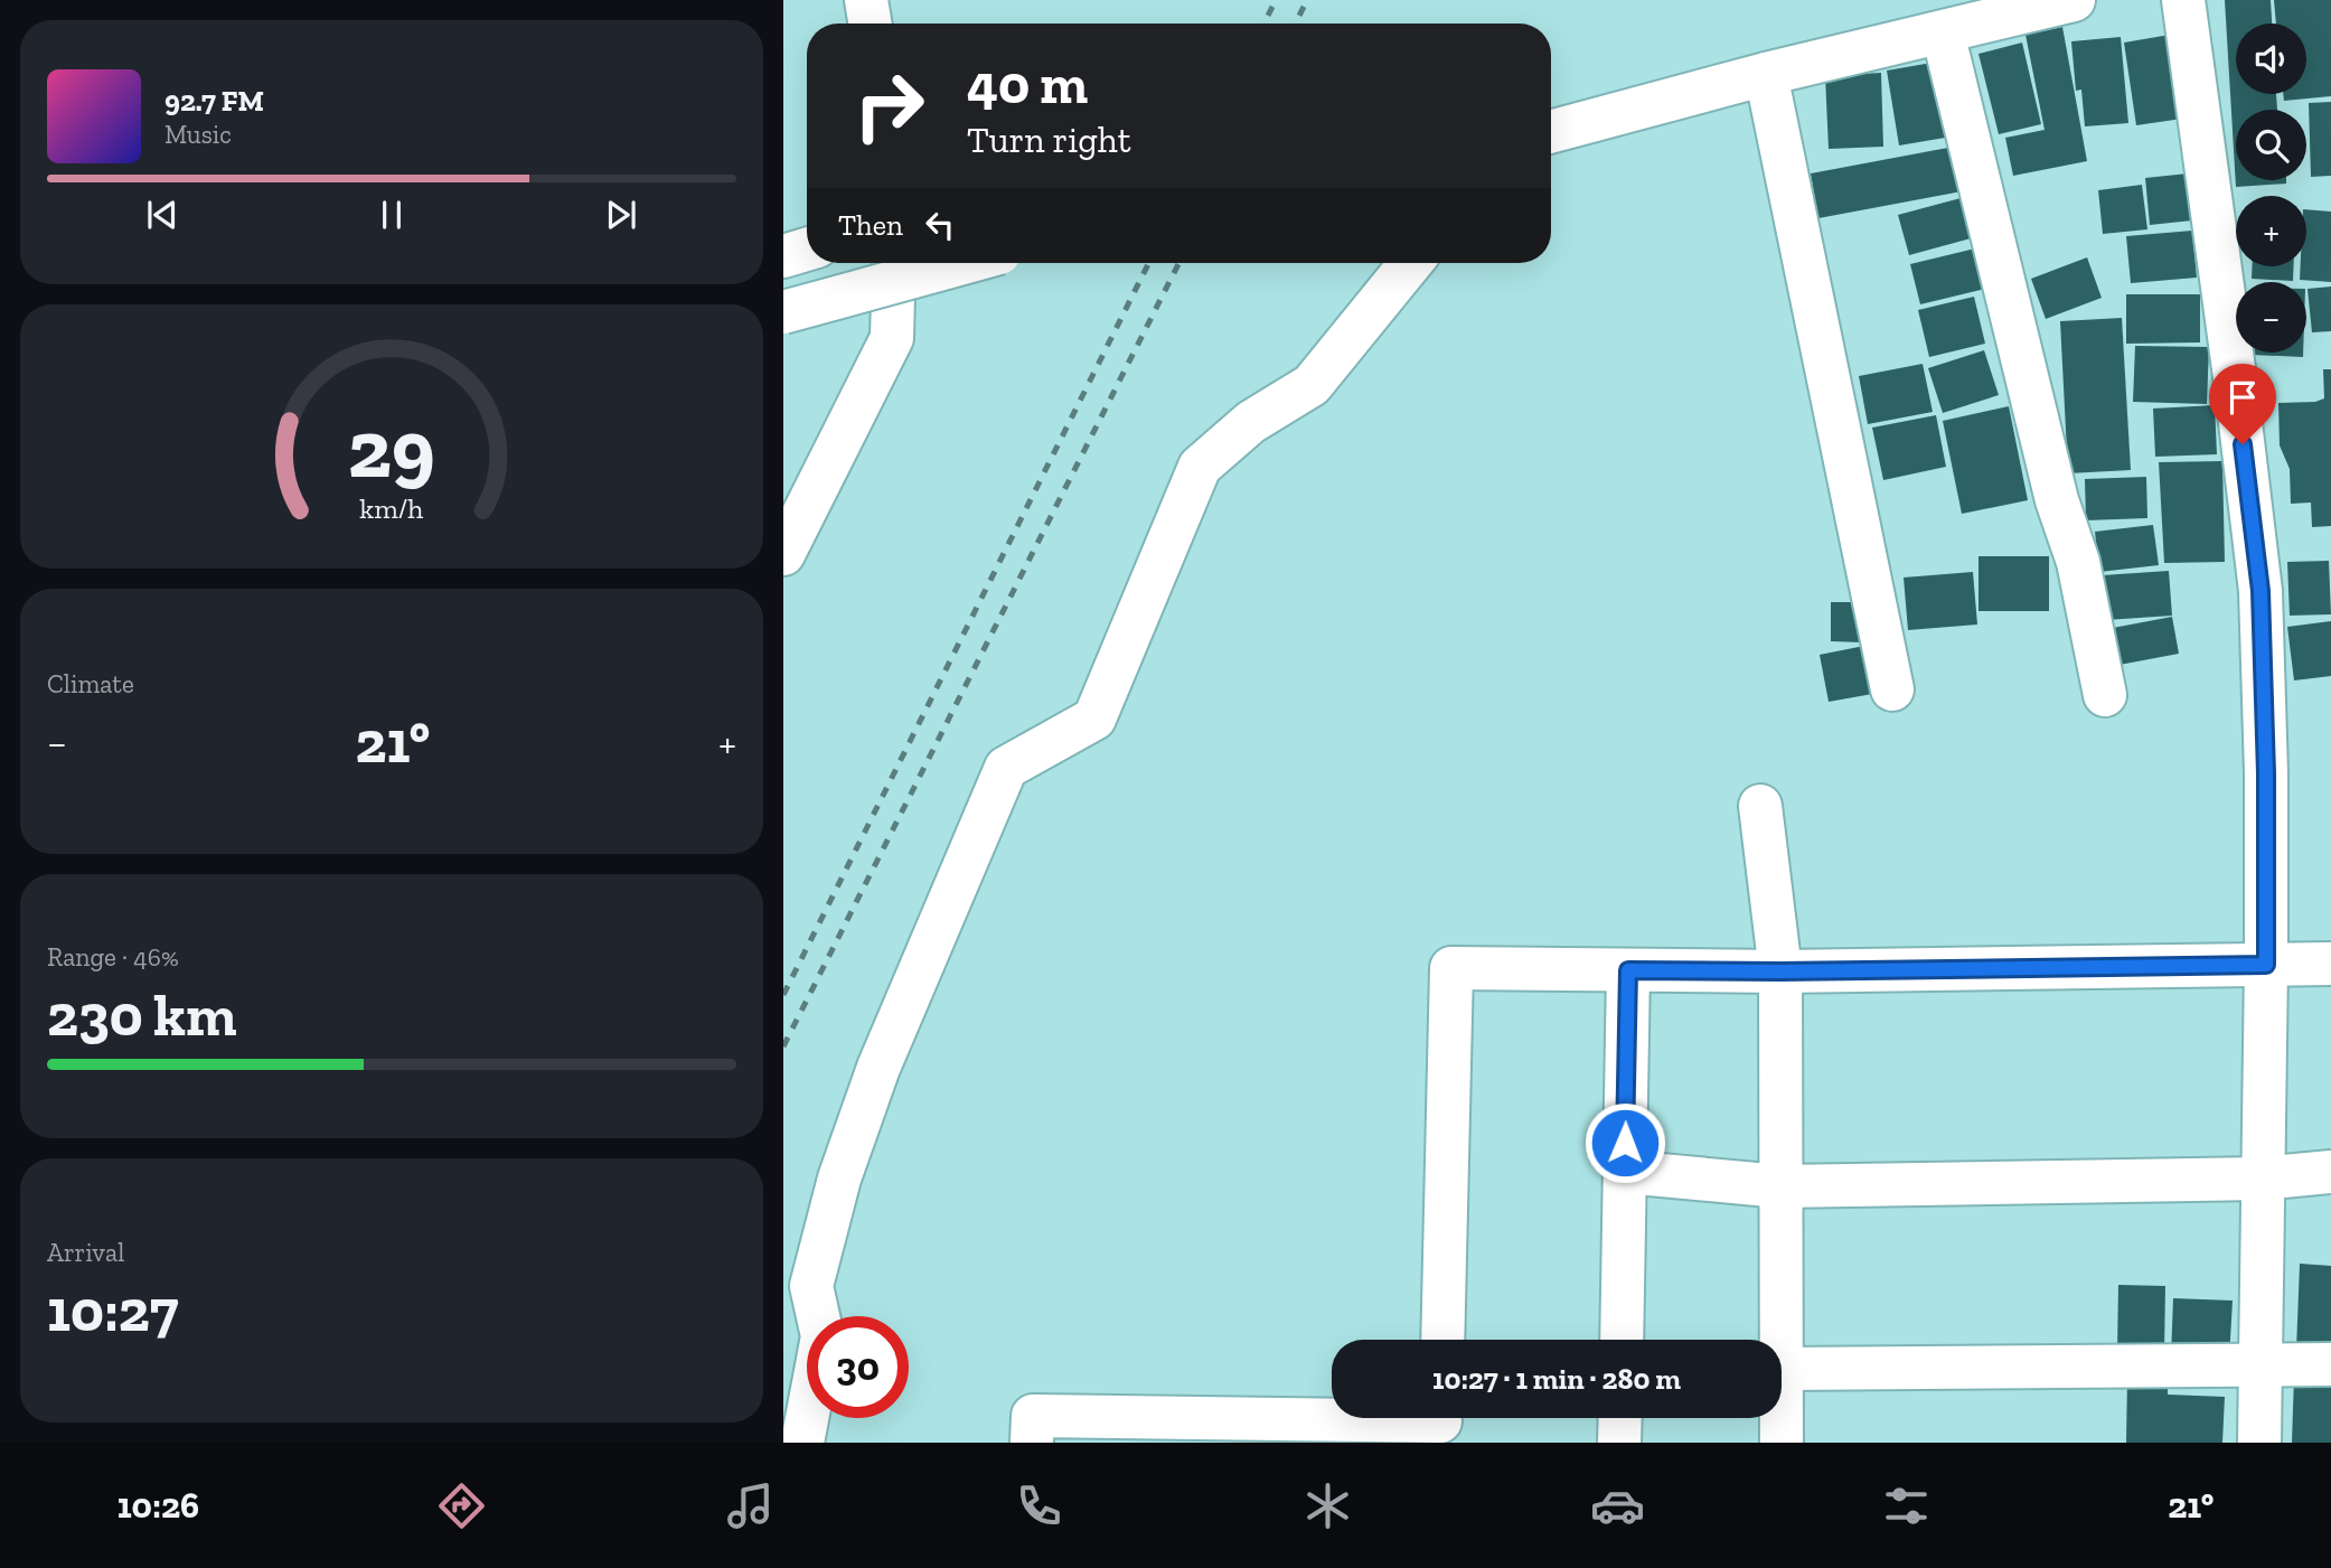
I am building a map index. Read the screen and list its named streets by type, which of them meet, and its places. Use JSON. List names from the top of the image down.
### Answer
{
  "page": {
    "map_buttons": ["+", "−"],
    "turn": ["40 m", "Turn right"],
    "song": ["92.7 FM", "Music"],
    "then": "Then",
    "tile": [
      "Climate",
      ["Range · 46%", "230 km"],
      ["Arrival", "10:27"]
    ],
    "heat": ["−", "21°", "+"],
    "limit": "30",
    "trip": "10:27 · 1 min · 280 m",
    "tabs": ["10:26", "21°"],
    "gauge": ["29", "km/h"]
  }
}
